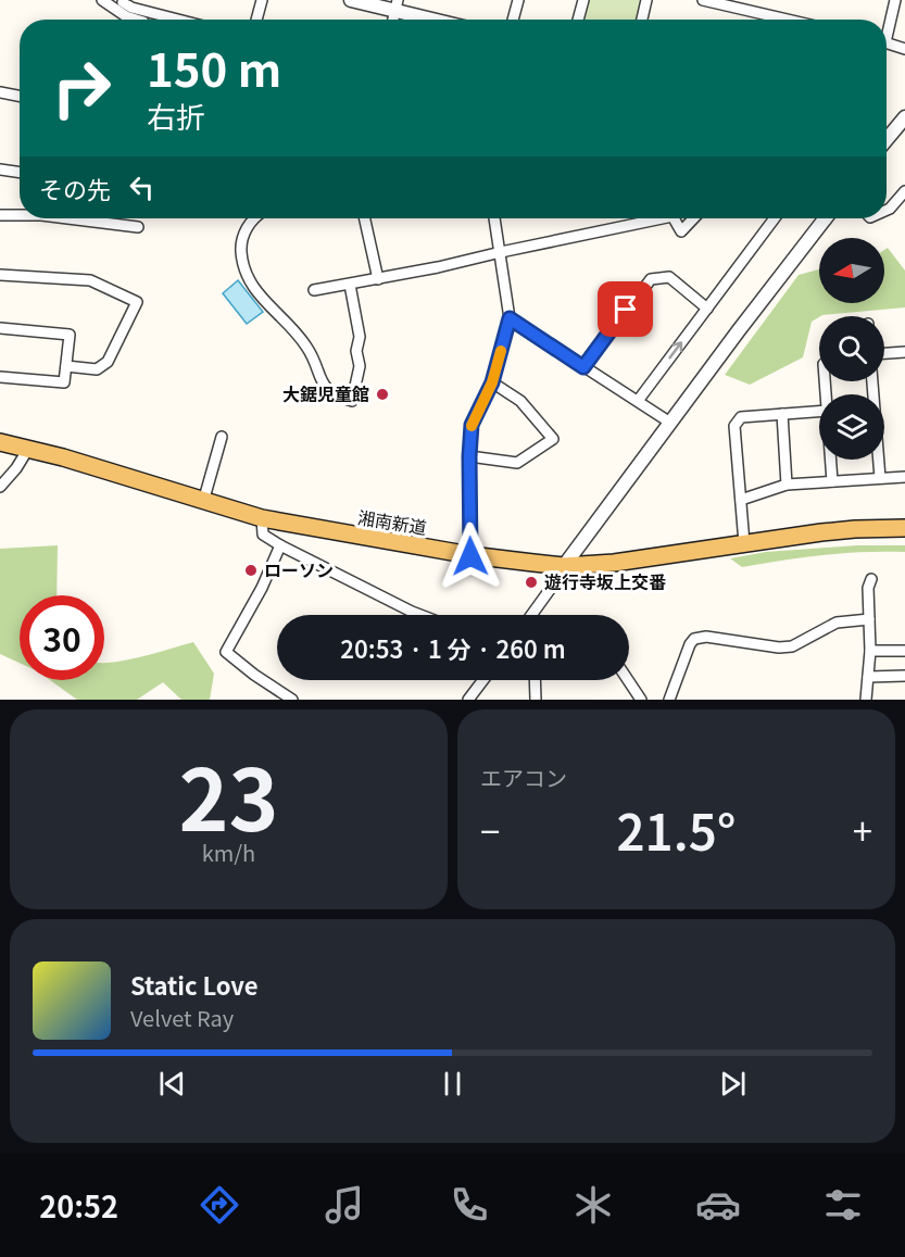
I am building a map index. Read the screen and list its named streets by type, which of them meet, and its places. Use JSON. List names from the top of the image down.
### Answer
{
  "streets": {
    "main road": ["湘南新道"]
  },
  "places": ["大鋸児童館", "ローソン", "遊行寺坂上交番"],
  "north": "left",
  "page": {
    "turn": ["150 m", "右折"],
    "then": "その先",
    "limit": "30",
    "trip": "20:53 · 1 分 · 260 m",
    "tile": [
      ["23", "km/h"],
      "エアコン"
    ],
    "heat": ["−", "21.5°", "+"],
    "song": ["Static Love", "Velvet Ray"],
    "tabs": "20:52"
  }
}
